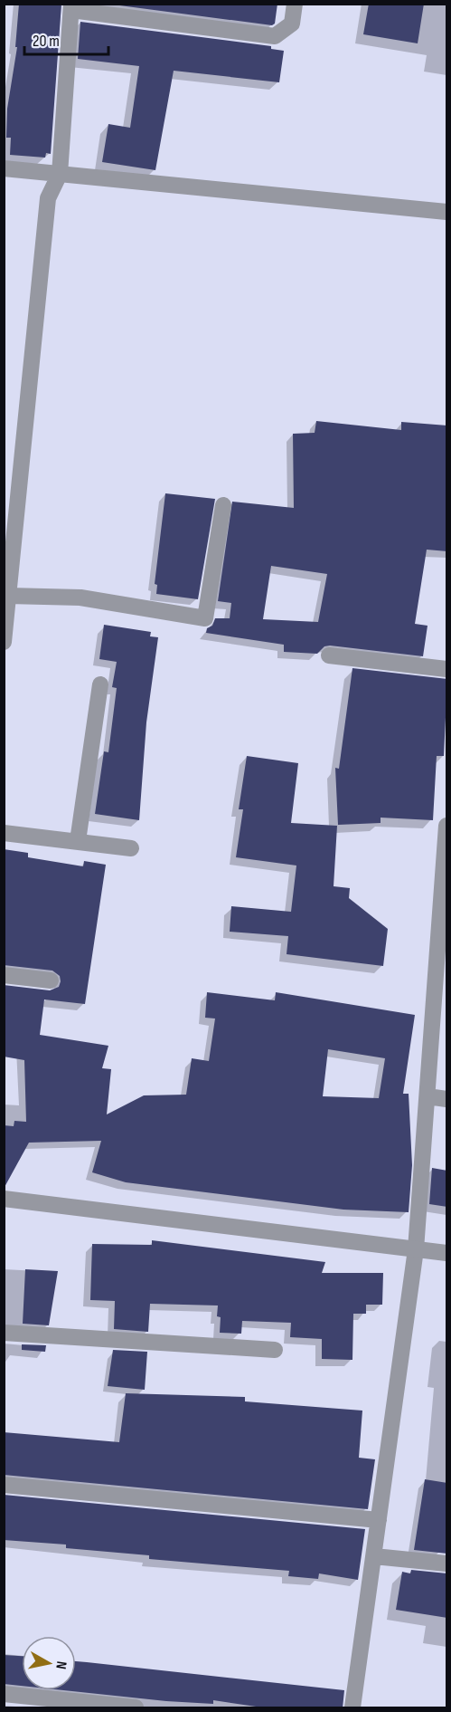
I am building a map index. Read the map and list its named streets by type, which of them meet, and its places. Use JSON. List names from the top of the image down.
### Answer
{
  "scale_bar": "20 m",
  "north": "right"
}
